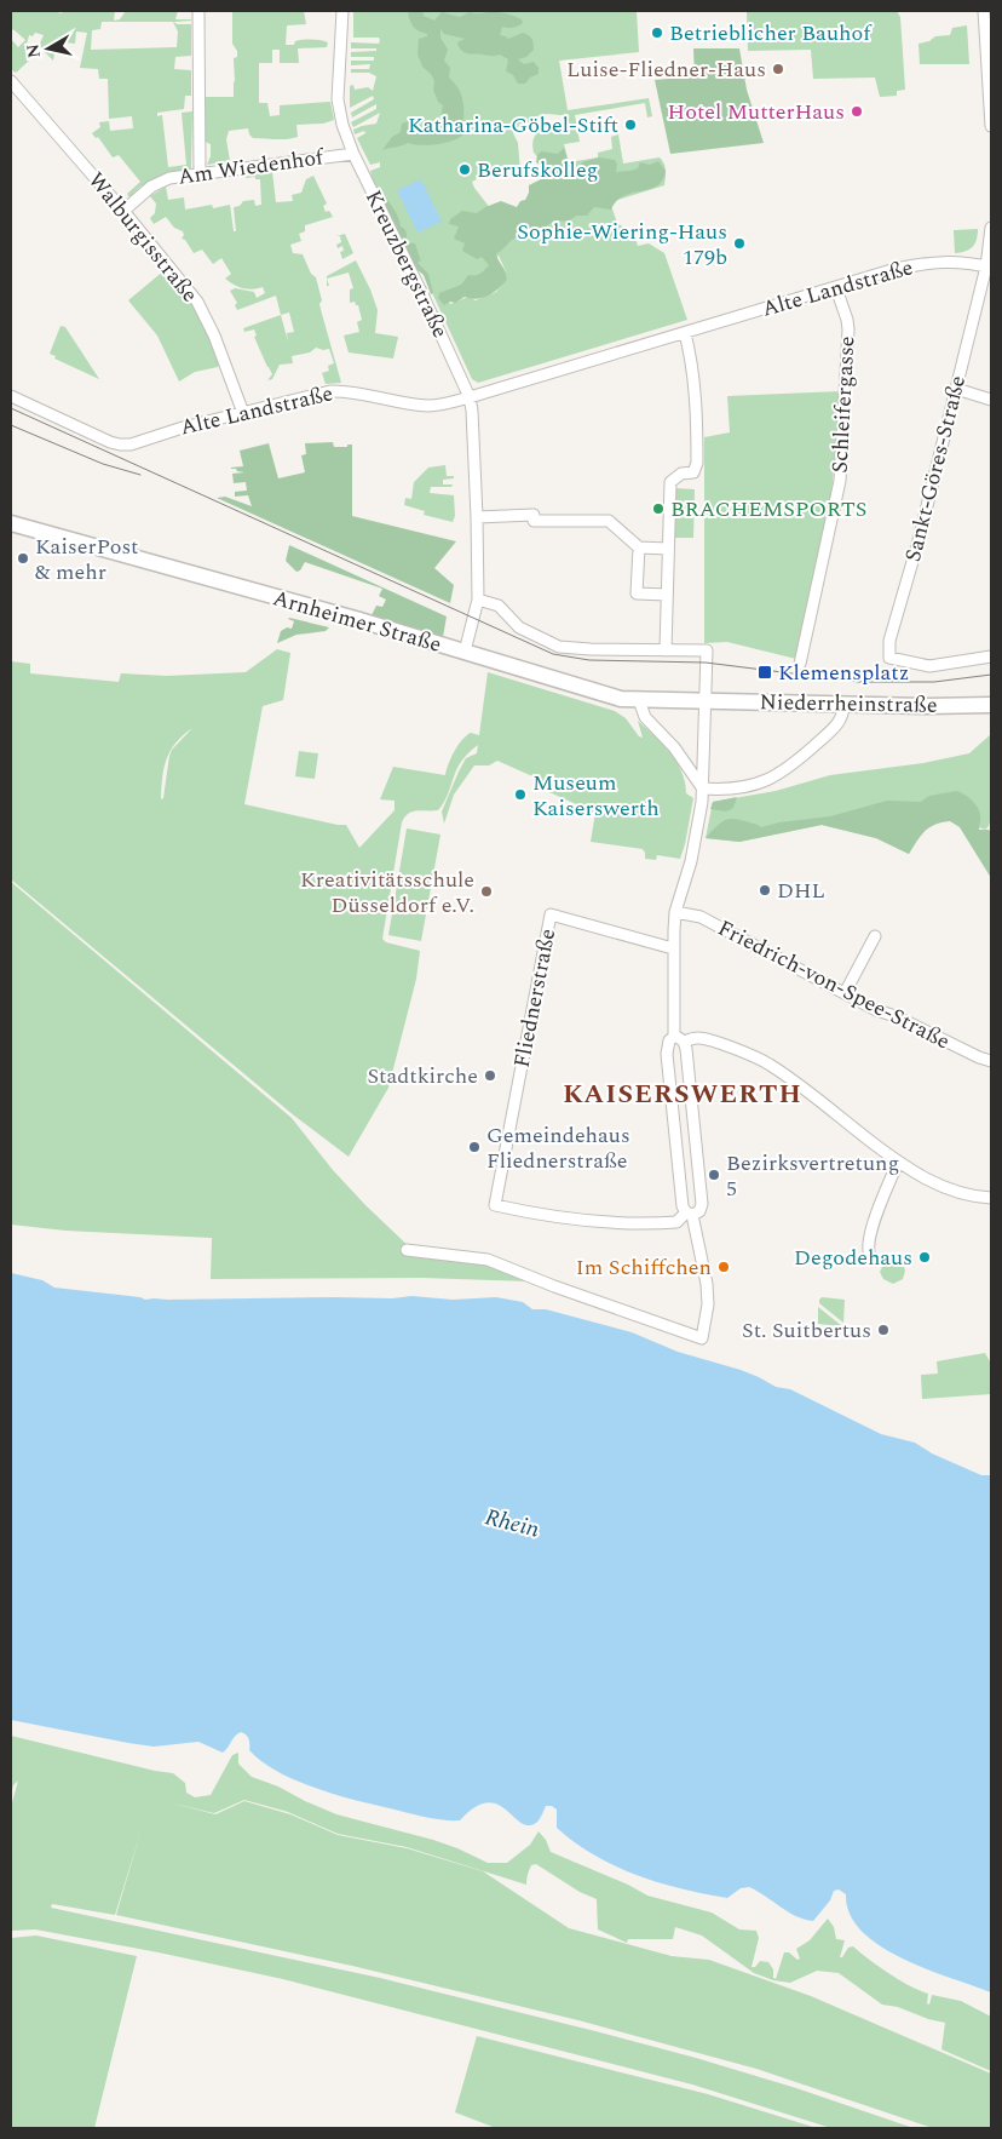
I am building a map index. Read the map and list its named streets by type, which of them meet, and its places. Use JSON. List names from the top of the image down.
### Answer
{
  "streets": {
    "main road": ["Arnheimer Straße", "Niederrheinstraße"],
    "street": [
      "Am Wiedenhof",
      "Walburgisstraße",
      "Kreuzbergstraße",
      "Alte Landstraße",
      "Schleifergasse",
      "Sankt-Göres-Straße",
      "Friedrich-von-Spee-Straße",
      "Fliednerstraße"
    ]
  },
  "crossings": [
    ["Am Wiedenhof", "Walburgisstraße"],
    ["Am Wiedenhof", "Kreuzbergstraße"],
    ["Walburgisstraße", "Alte Landstraße"],
    ["Kreuzbergstraße", "Alte Landstraße"],
    ["Kreuzbergstraße", "Arnheimer Straße"],
    ["Alte Landstraße", "Schleifergasse"],
    ["Alte Landstraße", "Sankt-Göres-Straße"],
    ["Arnheimer Straße", "Niederrheinstraße"]
  ],
  "districts": ["KAISERSWERTH"],
  "water": ["Rhein"],
  "places": {
    "other": [
      "Betrieblicher Bauhof",
      "Luise-Fliedner-Haus",
      "Hotel MutterHaus",
      "Katharina-Göbel-Stift",
      "Berufskolleg",
      "Sophie-Wiering-Haus 179b",
      "BRACHEMSPORTS",
      "KaiserPost & mehr",
      "Museum Kaiserswerth",
      "DHL",
      "Kreativitätsschule Düsseldorf e.V.",
      "Stadtkirche",
      "Gemeindehaus Fliednerstraße",
      "Bezirksvertretung 5",
      "Degodehaus",
      "Im Schiffchen",
      "St. Suitbertus"
    ],
    "transit": ["Klemensplatz"]
  },
  "north": "left"
}
